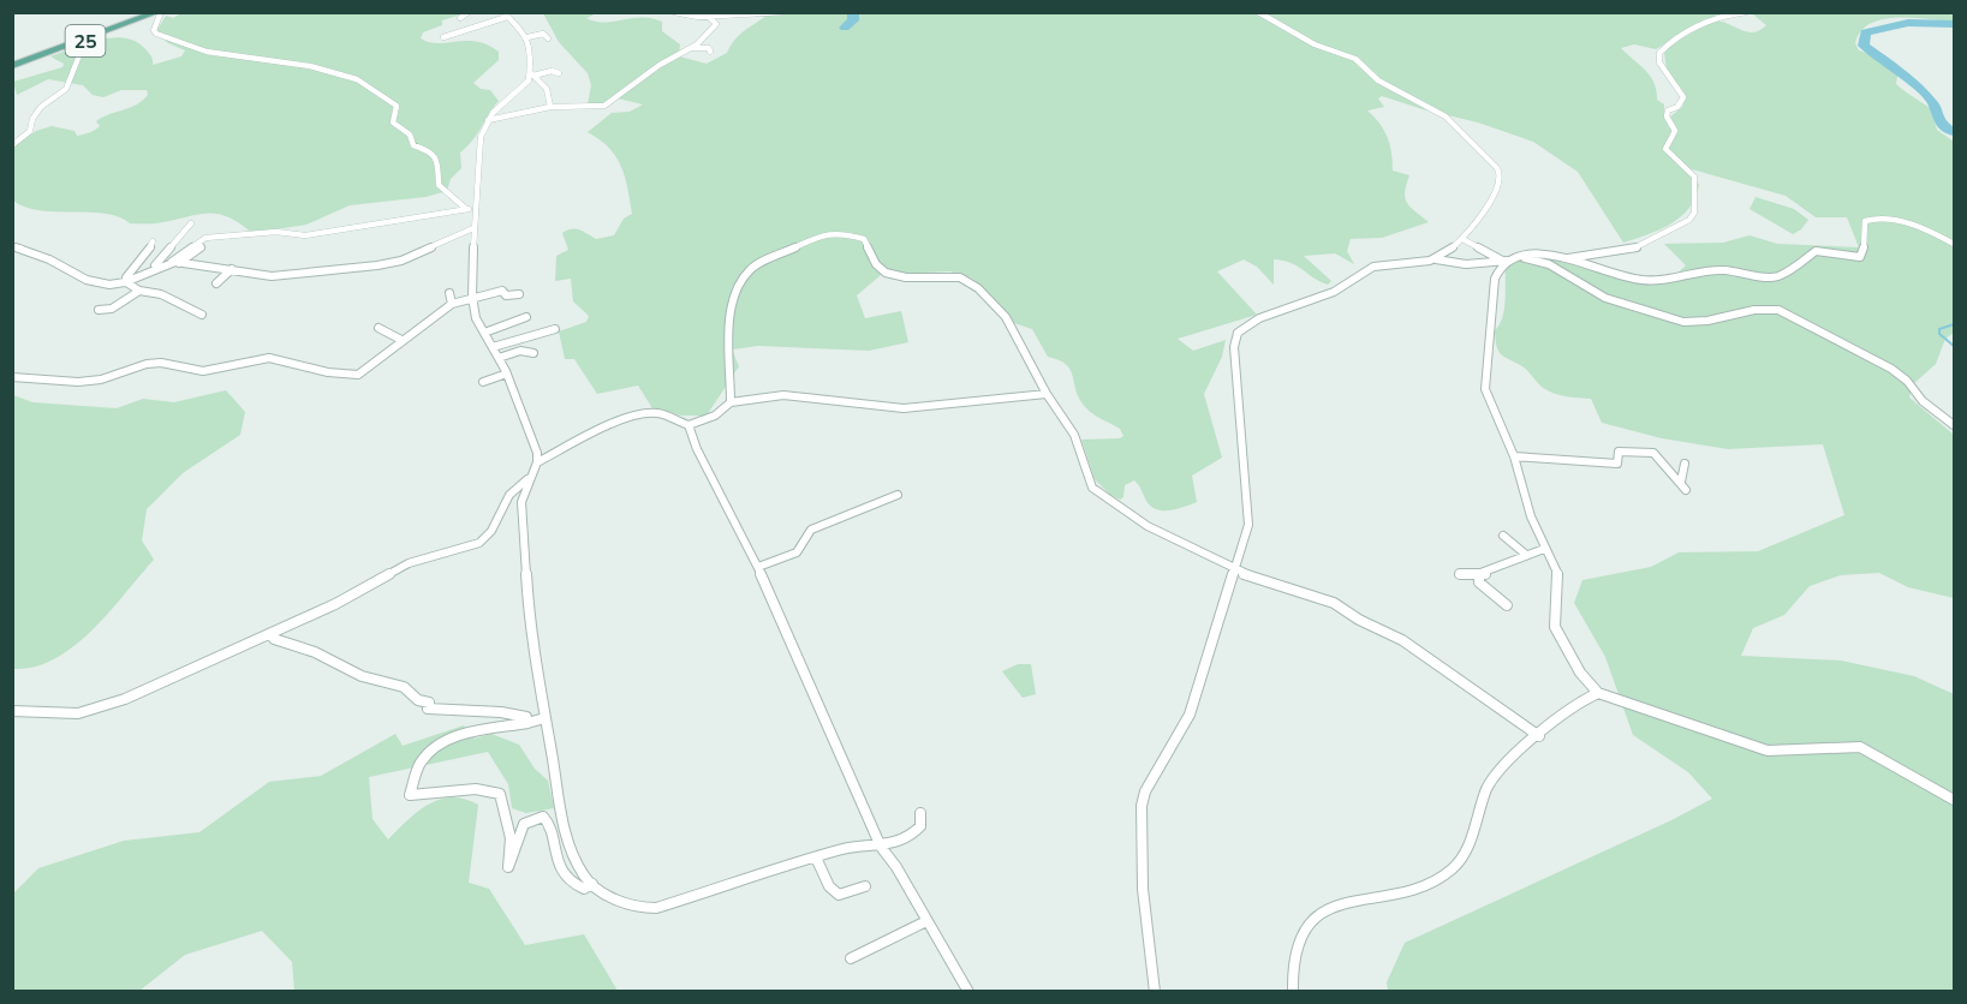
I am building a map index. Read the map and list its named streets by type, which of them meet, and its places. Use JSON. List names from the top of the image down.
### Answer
{
  "streets": {
    "main road": ["25"]
  }
}
